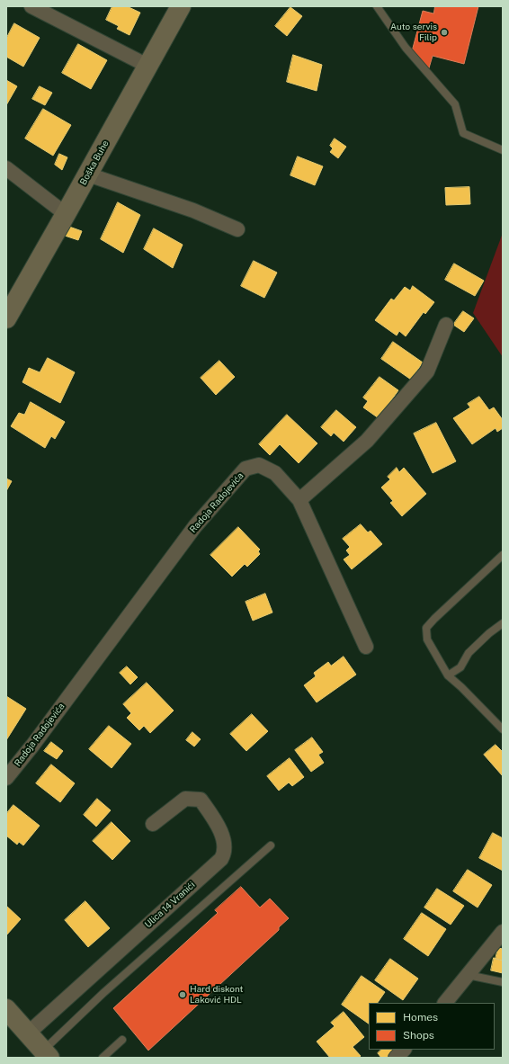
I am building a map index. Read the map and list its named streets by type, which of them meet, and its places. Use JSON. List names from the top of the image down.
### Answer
{
  "streets": {
    "street": ["Boška Buhe", "Radoja Radojevića", "Ulica 14 Vranići"]
  },
  "places": ["Auto servis Filip", "Hard diskont Laković HDL"],
  "legend": ["Homes", "Shops"]
}
